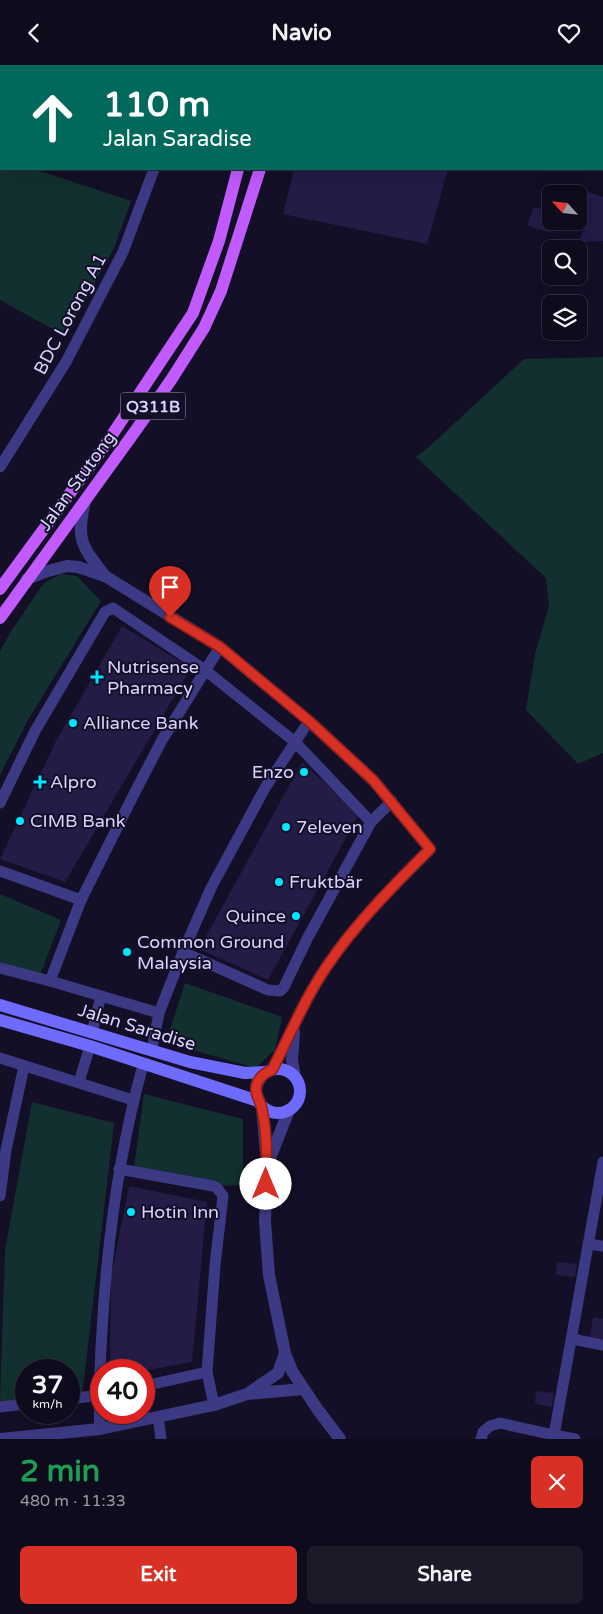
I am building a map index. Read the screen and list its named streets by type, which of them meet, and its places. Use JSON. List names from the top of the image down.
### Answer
{
  "streets": {
    "main road": ["Q311B", "Jalan Stutong", "Jalan Saradise"],
    "street": ["BDC Lorong A1"]
  },
  "places": {
    "health": ["Nutrisense Pharmacy", "Alpro"],
    "other": [
      "Alliance Bank",
      "Enzo",
      "CIMB Bank",
      "7eleven",
      "Fruktbär",
      "Quince",
      "Common Ground Malaysia",
      "Hotin Inn"
    ]
  },
  "north": "top left",
  "page": {
    "header": "Navio",
    "turn": ["110 m", "Jalan Saradise"],
    "speed": "37 km/h",
    "limit": "40",
    "heading": ["2 min", "480 m · 11:33"],
    "buttons": ["Exit", "Share"]
  }
}
